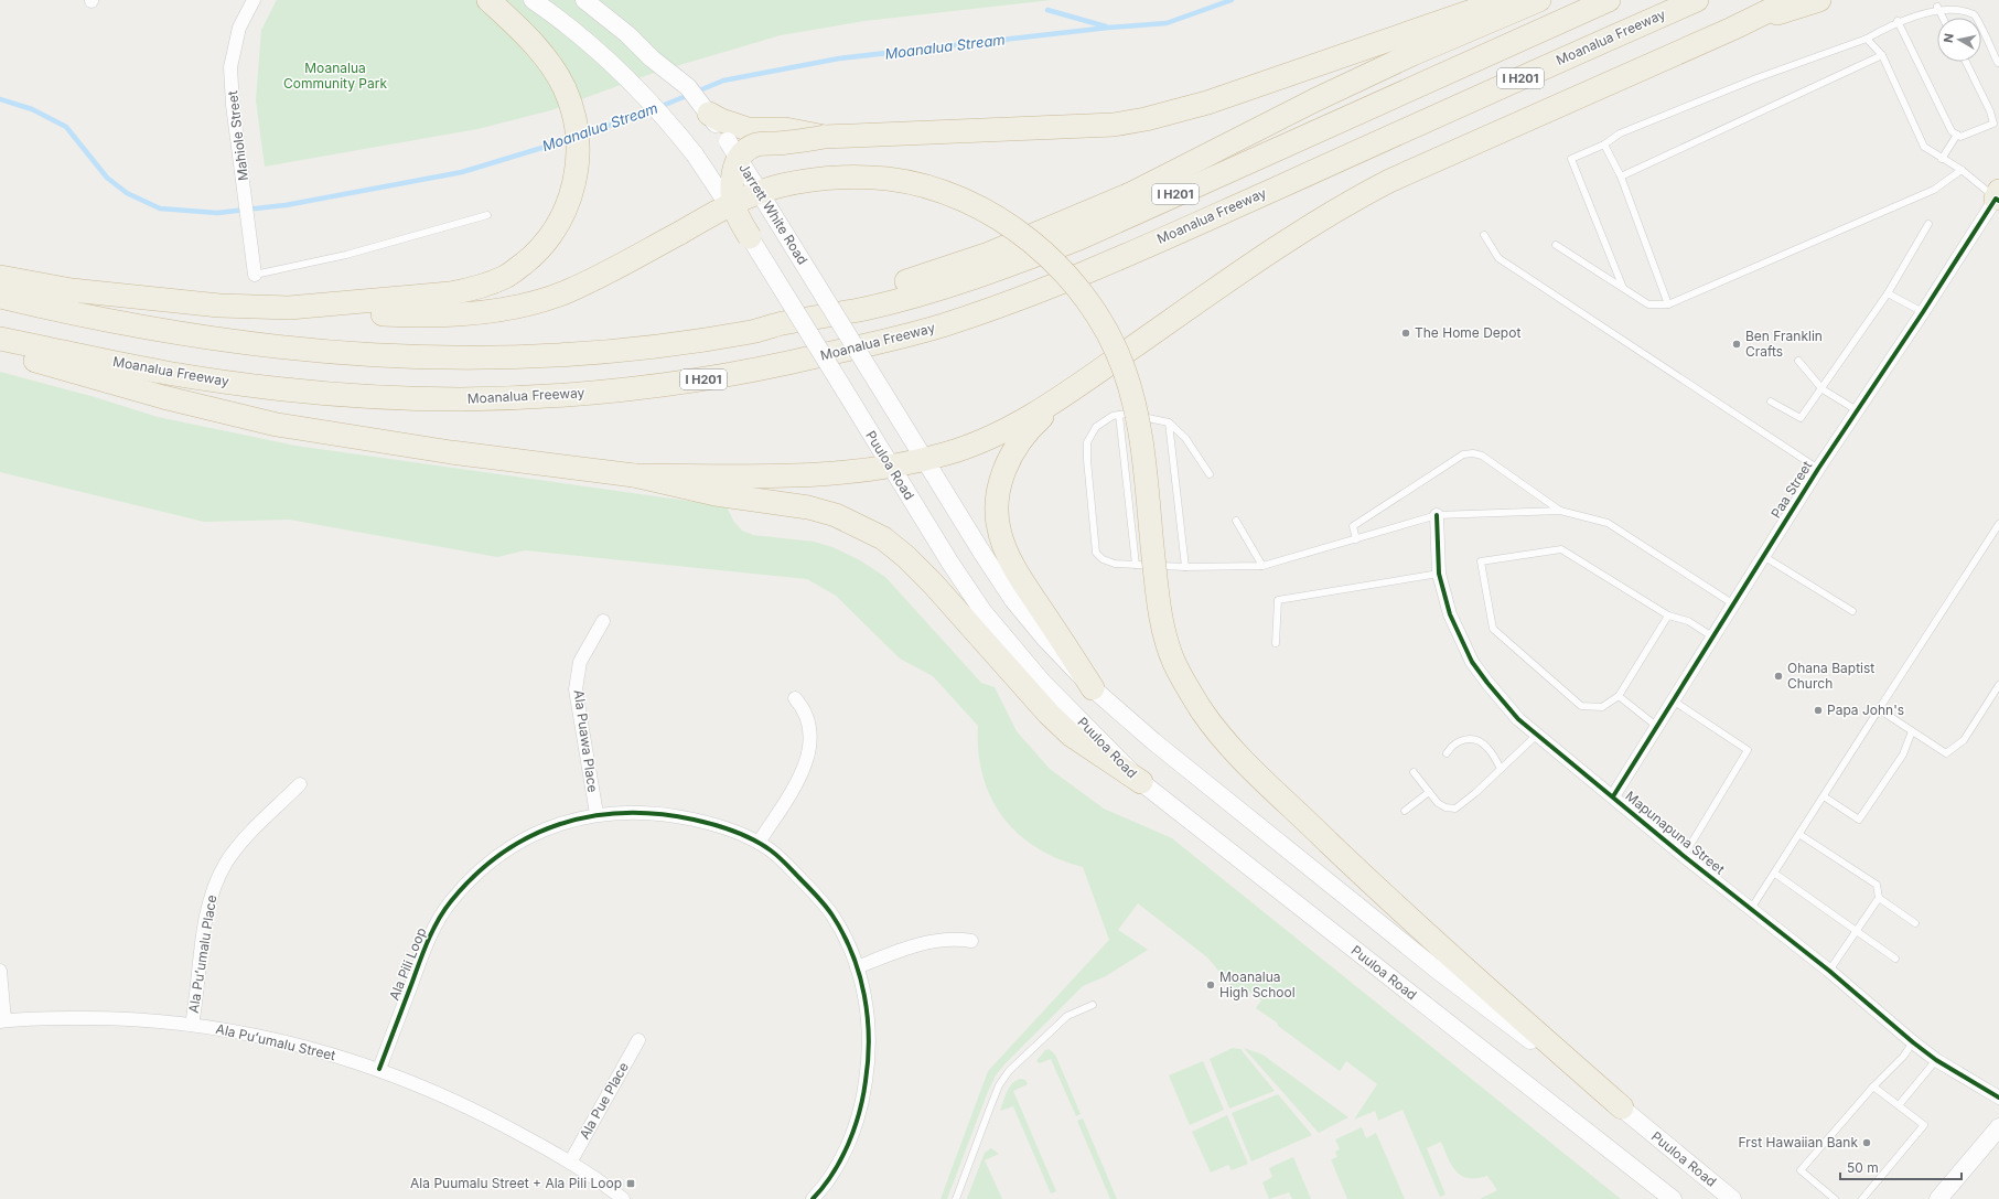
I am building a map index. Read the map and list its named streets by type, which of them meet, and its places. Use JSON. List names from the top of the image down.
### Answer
{
  "streets": {
    "highway": ["Moanalua Freeway", "I H201"],
    "main road": ["Jarrett White Road", "Puuloa Road"],
    "street": [
      "Mahiole Street",
      "Paa Street",
      "Ala Puawa Place",
      "Mapunapuna Street",
      "Ala Puʻumalu Place",
      "Ala Pili Loop",
      "Ala Puʻumalu Street",
      "Ala Pue Place"
    ]
  },
  "crossings": [
    ["Jarrett White Road", "Puuloa Road"],
    ["Paa Street", "Mapunapuna Street"],
    ["Ala Puawa Place", "Ala Pili Loop"],
    ["Ala Puʻumalu Place", "Ala Puʻumalu Street"],
    ["Ala Pili Loop", "Ala Puʻumalu Street"],
    ["Ala Puʻumalu Street", "Ala Pue Place"]
  ],
  "water": ["Moanalua Stream"],
  "parks": ["Moanalua Community Park"],
  "places": {
    "other": [
      "The Home Depot",
      "Ben Franklin Crafts",
      "Ohana Baptist Church",
      "Papa John's",
      "Moanalua High School",
      "Frst Hawaiian Bank"
    ],
    "transit": ["Ala Puumalu Street + Ala Pili Loop"]
  },
  "scale_bar": "50 m",
  "north": "left"
}
